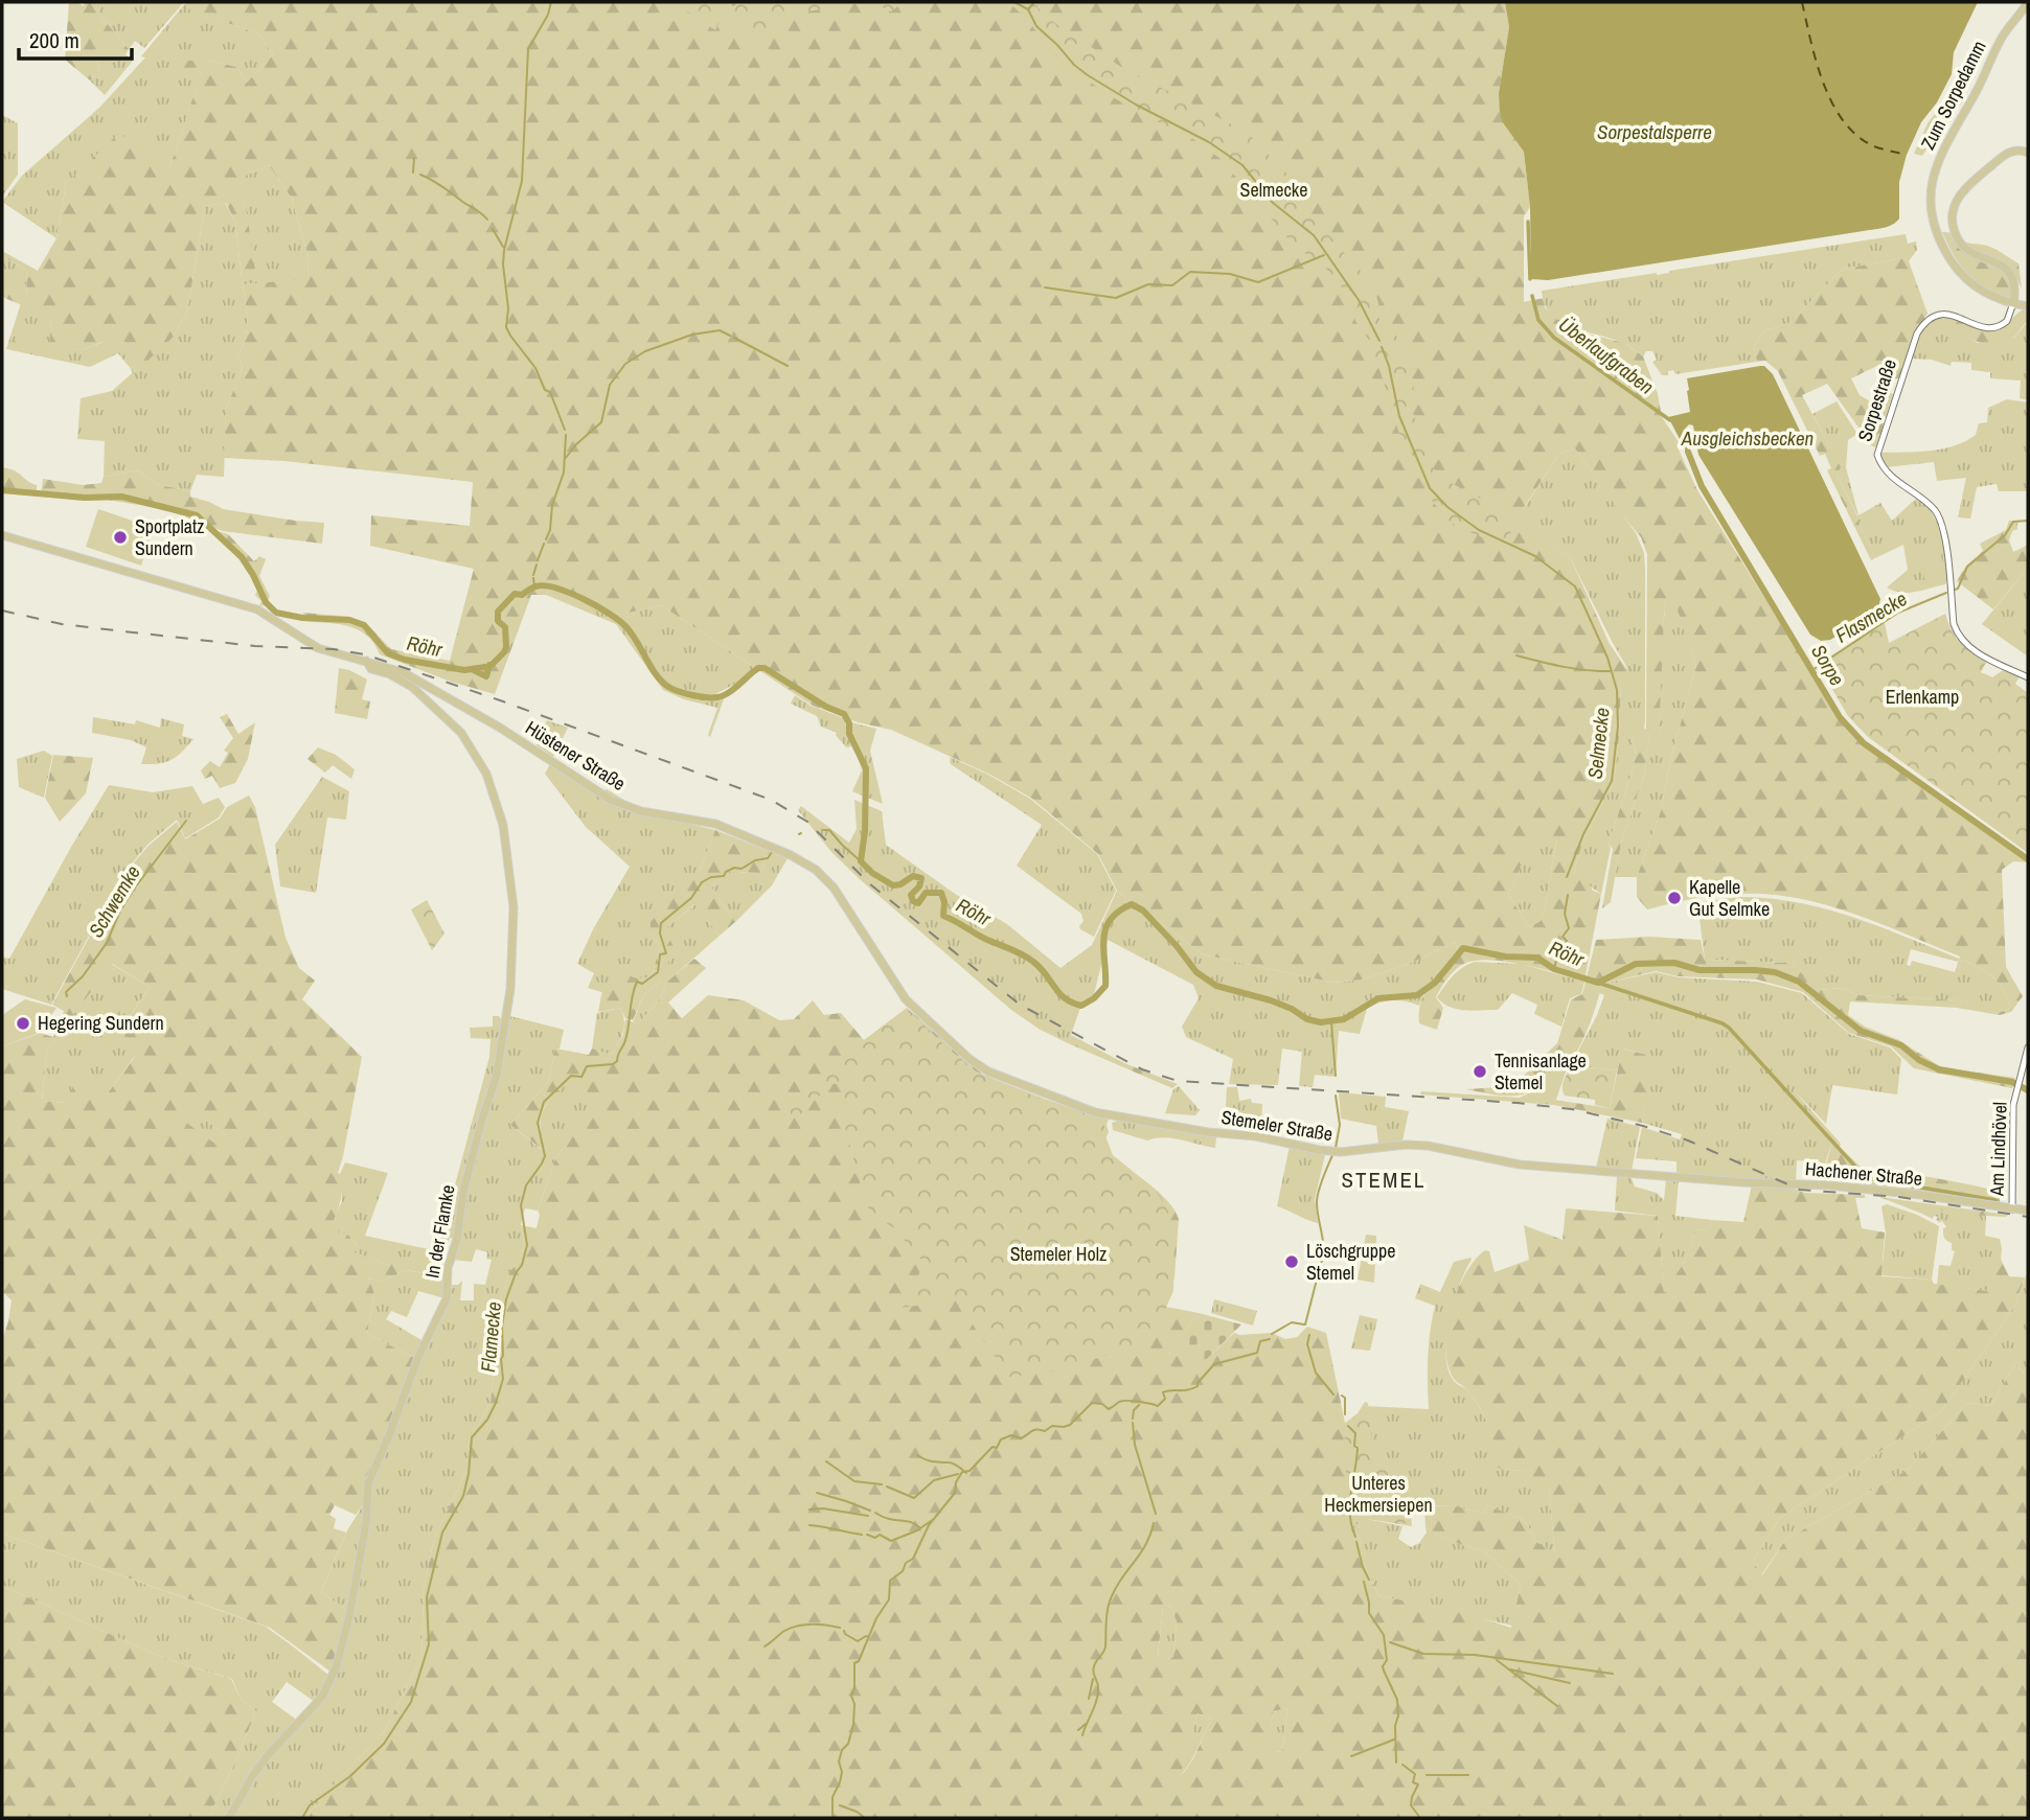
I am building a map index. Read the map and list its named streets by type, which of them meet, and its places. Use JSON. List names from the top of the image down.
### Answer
{
  "streets": {
    "main road": [
      "Zum Sorpedamm",
      "Hüstener Straße",
      "Stemeler Straße",
      "Hachener Straße",
      "In der Flamke"
    ],
    "street": ["Sorpestraße", "Am Lindhövel"]
  },
  "crossings": [
    ["Zum Sorpedamm", "Sorpestraße"],
    ["Hüstener Straße", "Stemeler Straße"],
    ["Hüstener Straße", "In der Flamke"],
    ["Stemeler Straße", "Hachener Straße"],
    ["Am Lindhövel", "Hachener Straße"]
  ],
  "districts": ["STEMEL"],
  "water": [
    "Sorpestalsperre",
    "Überlaufgraben",
    "Ausgleichsbecken",
    "Flasmecke",
    "Röhr",
    "Sorpe",
    "Selmecke",
    "Schwemke",
    "Flamecke"
  ],
  "parks": [
    "Selmecke",
    "Erlenkamp",
    "Stemeler Holz",
    "Unteres Heckmersiepen"
  ],
  "places": [
    "Sportplatz Sundern",
    "Kapelle Gut Selmke",
    "Hegering Sundern",
    "Tennisanlage Stemel",
    "Löschgruppe Stemel"
  ],
  "scale_bar": "200 m"
}
